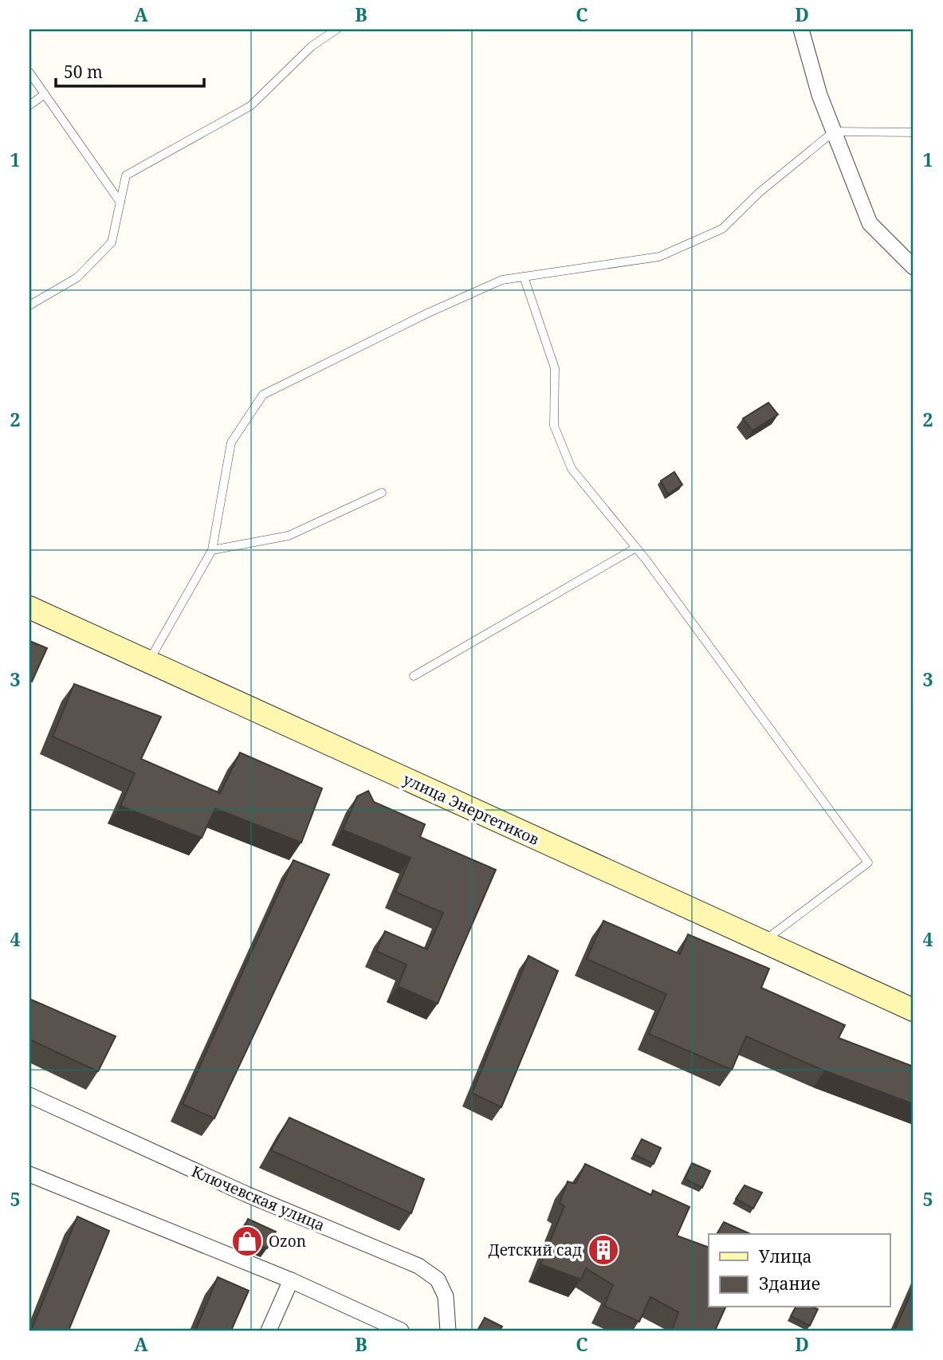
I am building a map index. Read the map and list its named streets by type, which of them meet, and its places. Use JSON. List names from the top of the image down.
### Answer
{
  "streets": {
    "street": ["улица Энергетиков", "Ключевская улица"]
  },
  "places": {
    "shop": ["Ozon"],
    "building": ["Детский сад"]
  },
  "legend": ["Улица", "Здание"],
  "scale_bar": "50 m",
  "grid": {
    "columns": [
      "A",
      "B",
      "C",
      "D"
    ],
    "rows": [
      "1",
      "2",
      "3",
      "4",
      "5"
    ]
  }
}
